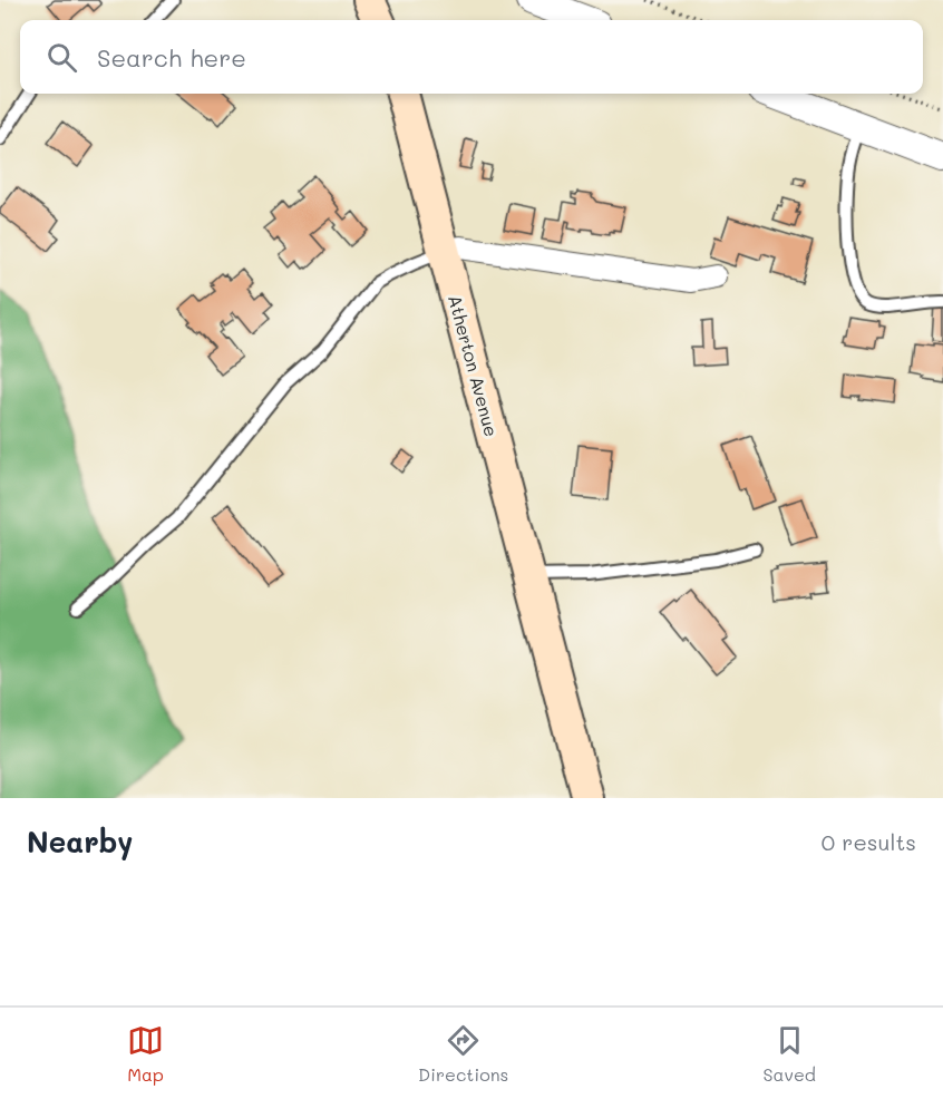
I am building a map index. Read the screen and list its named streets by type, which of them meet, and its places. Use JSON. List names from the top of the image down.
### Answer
{
  "streets": {
    "main road": ["Atherton Avenue"]
  },
  "page": {
    "search": "Search here",
    "heading": ["Nearby", "0 results"],
    "nav": ["Map", "Directions", "Saved"]
  }
}
